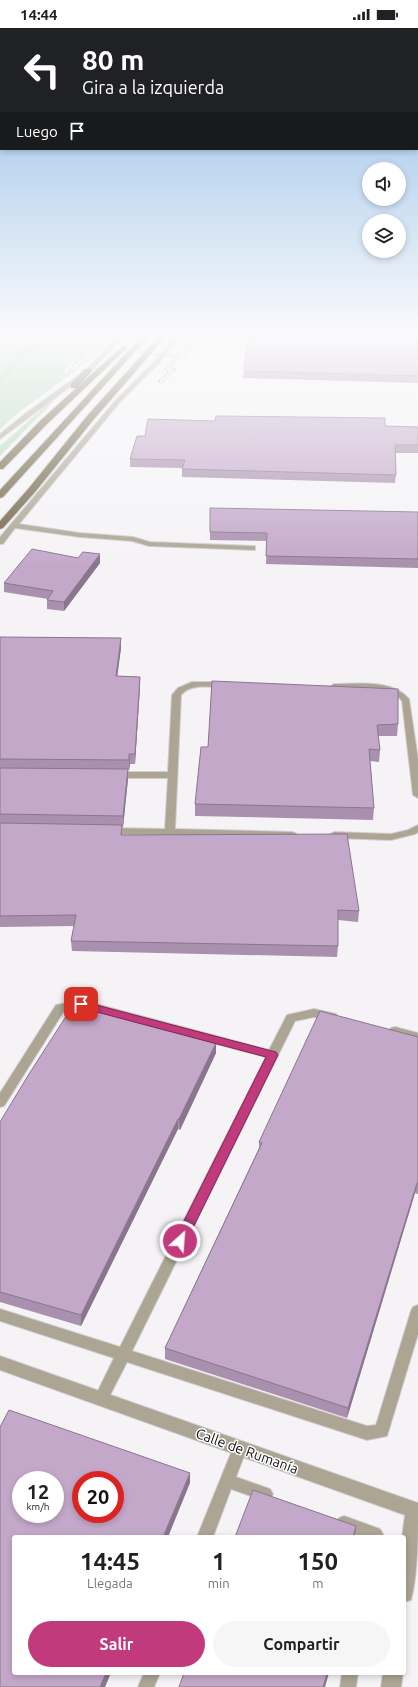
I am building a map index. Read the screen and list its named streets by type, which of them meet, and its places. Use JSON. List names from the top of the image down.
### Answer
{
  "streets": {
    "street": ["Calle de Rumanía"]
  },
  "page": {
    "status": "14:44",
    "turn": ["80 m", "Gira a la izquierda"],
    "then": "Luego",
    "speed": "12 km/h",
    "limit": "20",
    "eta": [
      "14:45",
      "Llegada",
      "1",
      "min",
      "150",
      "m"
    ],
    "buttons": ["Salir", "Compartir"]
  }
}
